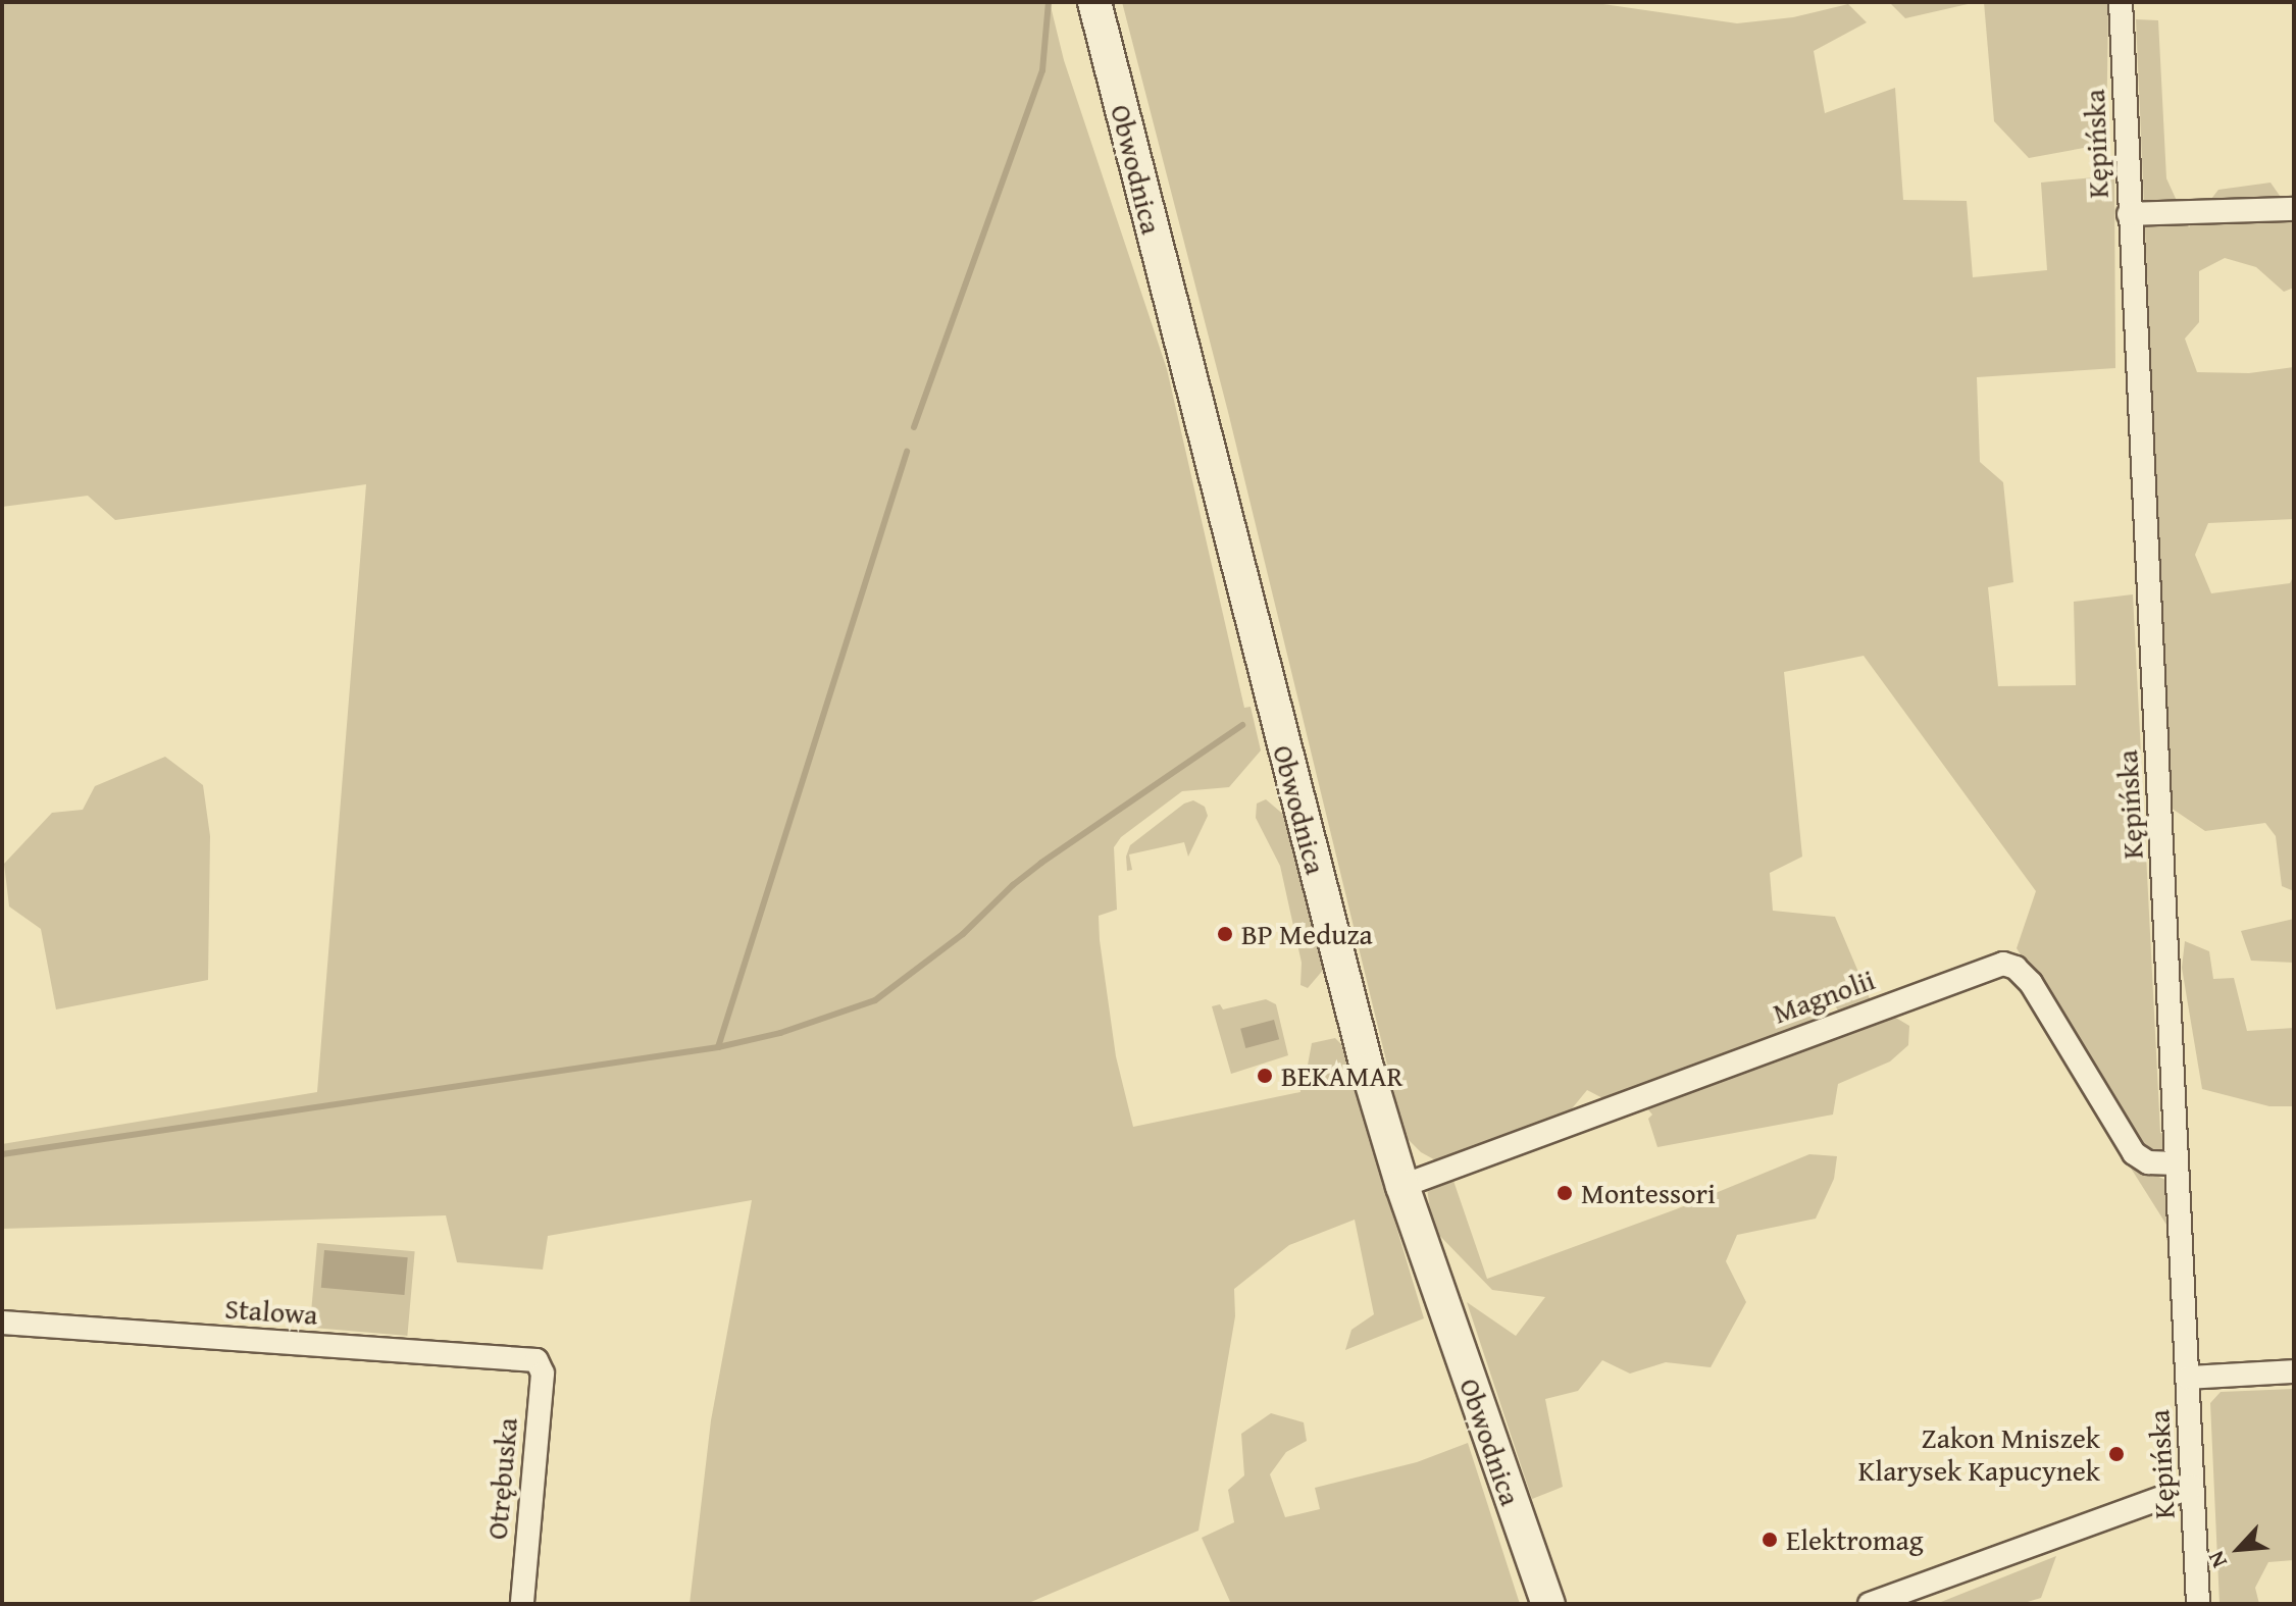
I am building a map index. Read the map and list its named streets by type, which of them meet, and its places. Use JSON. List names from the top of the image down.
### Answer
{
  "streets": {
    "main road": ["Obwodnica"],
    "street": [
      "Kępińska",
      "Magnolii",
      "Stalowa",
      "Otrębuska"
    ]
  },
  "crossings": [
    ["Kępińska", "Magnolii"],
    ["Obwodnica", "Magnolii"],
    ["Stalowa", "Otrębuska"]
  ],
  "places": [
    "BP Meduza",
    "BEKAMAR",
    "Montessori",
    "Zakon Mniszek Klarysek Kapucynek",
    "Elektromag"
  ],
  "north": "bottom left"
}
